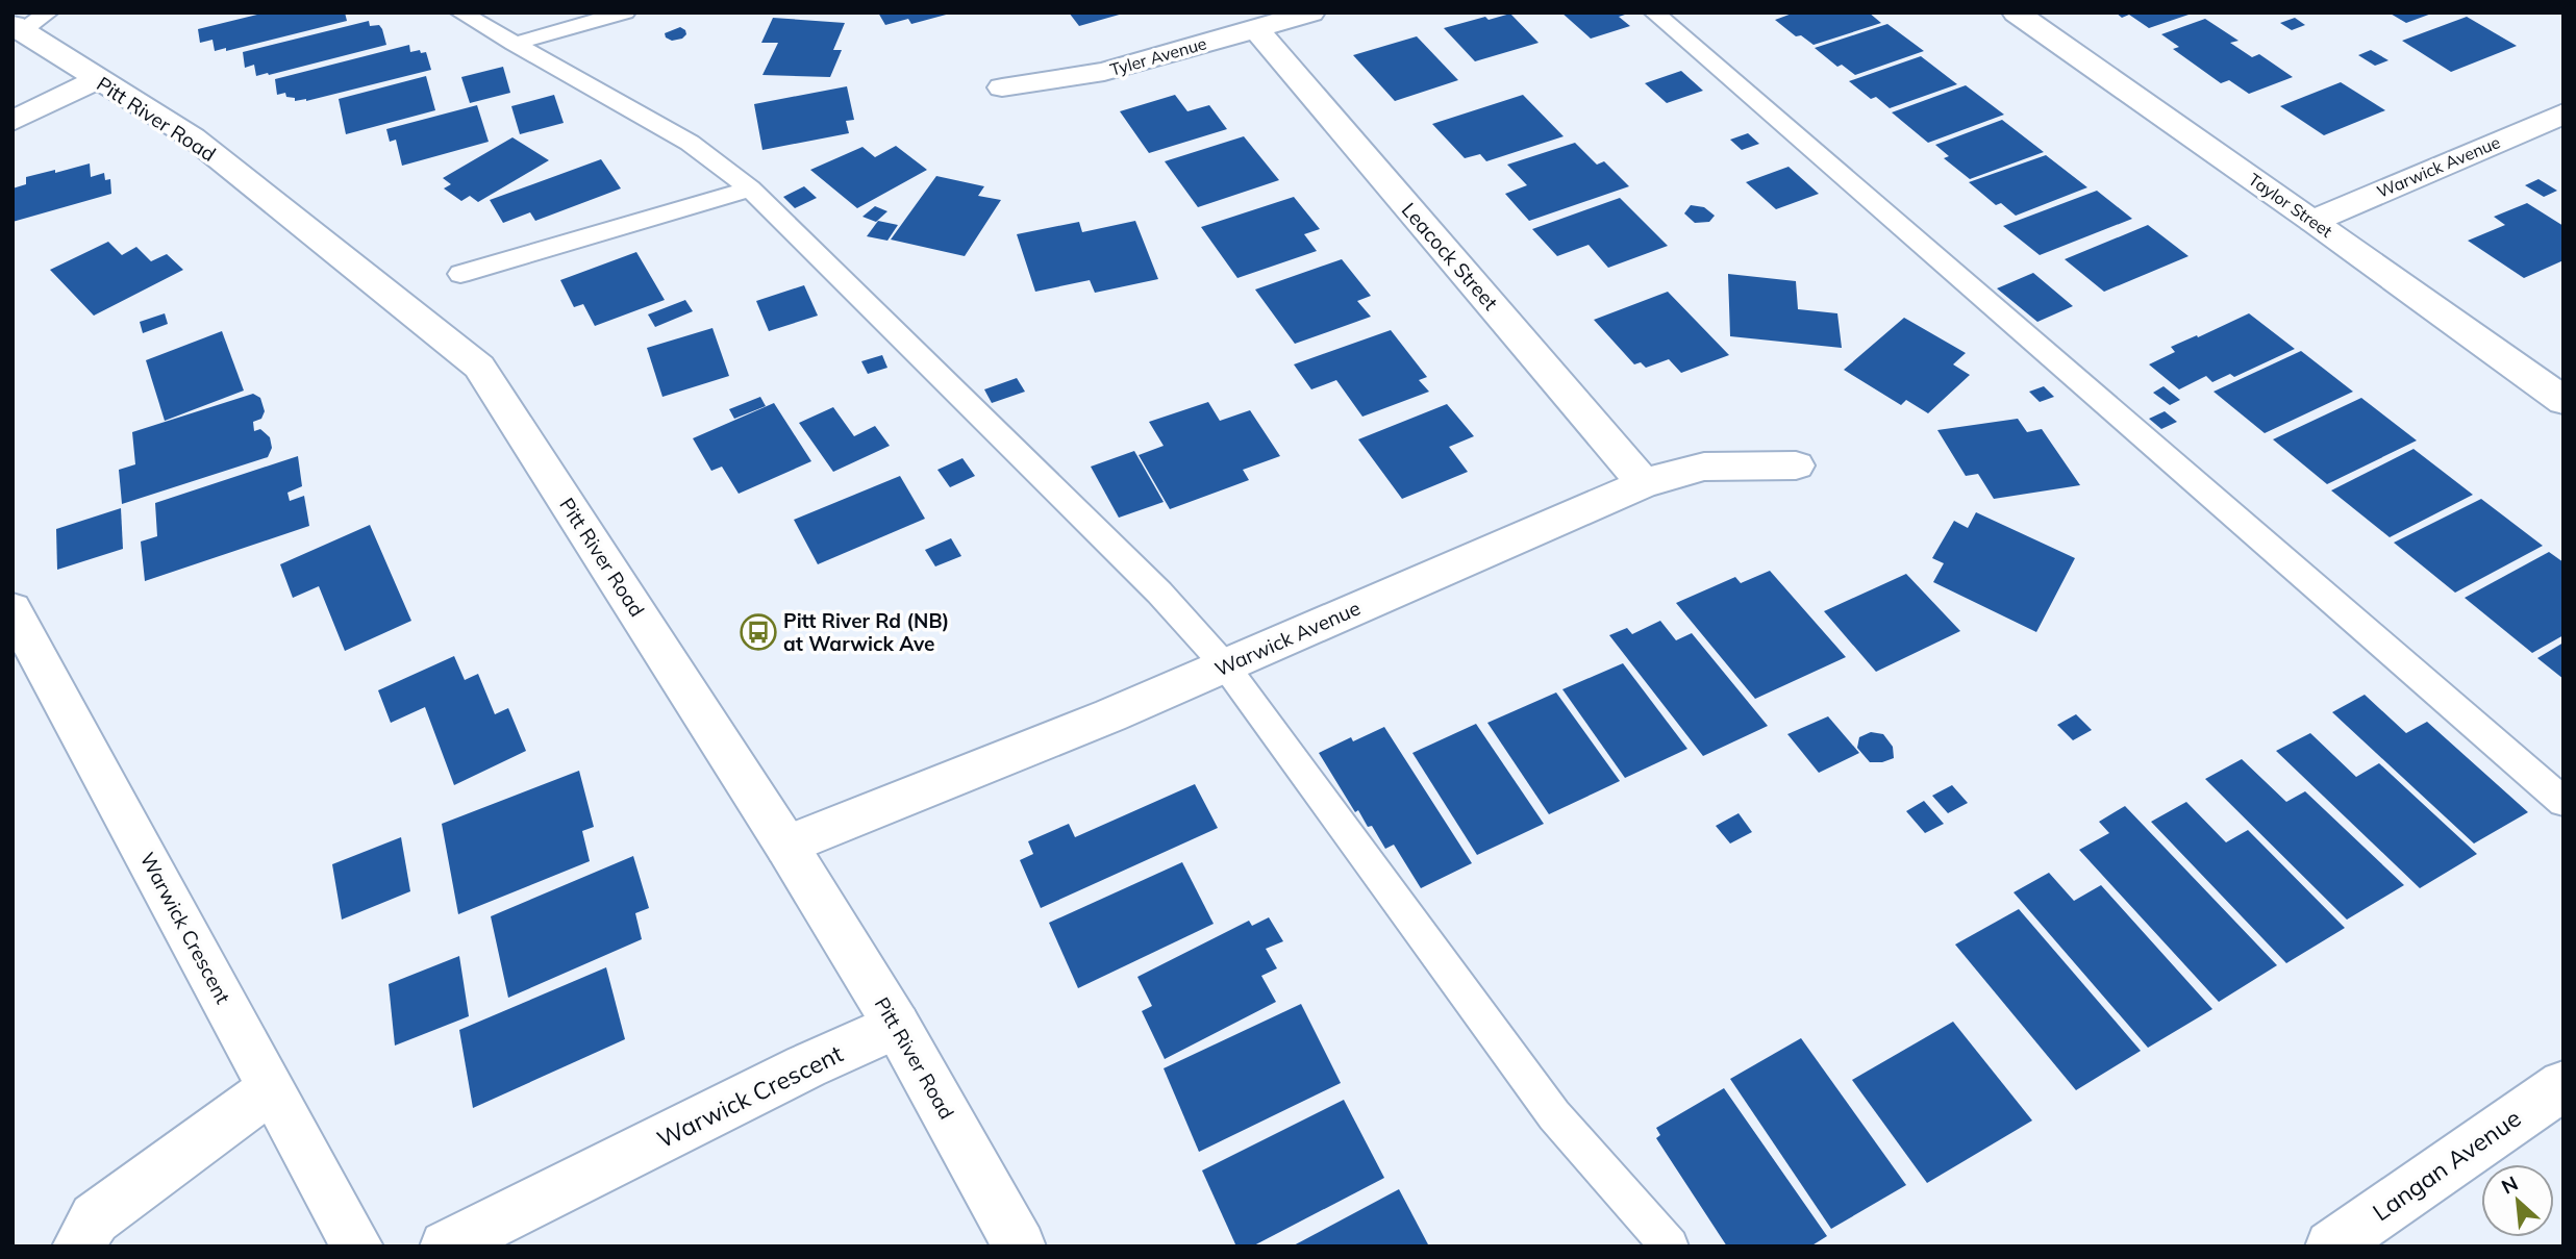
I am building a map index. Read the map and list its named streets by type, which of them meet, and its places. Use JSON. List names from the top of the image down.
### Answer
{
  "streets": {
    "street": [
      "Tyler Avenue",
      "Pitt River Road",
      "Warwick Avenue",
      "Taylor Street",
      "Leacock Street",
      "Warwick Crescent",
      "Langan Avenue"
    ]
  },
  "crossings": [
    ["Tyler Avenue", "Leacock Street"],
    ["Pitt River Road", "Warwick Avenue"],
    ["Pitt River Road", "Warwick Crescent"],
    ["Warwick Avenue", "Taylor Street"],
    ["Warwick Avenue", "Leacock Street"]
  ],
  "places": {
    "bus stop": ["Pitt River Rd (NB) at Warwick Ave"]
  },
  "north": "top left"
}
